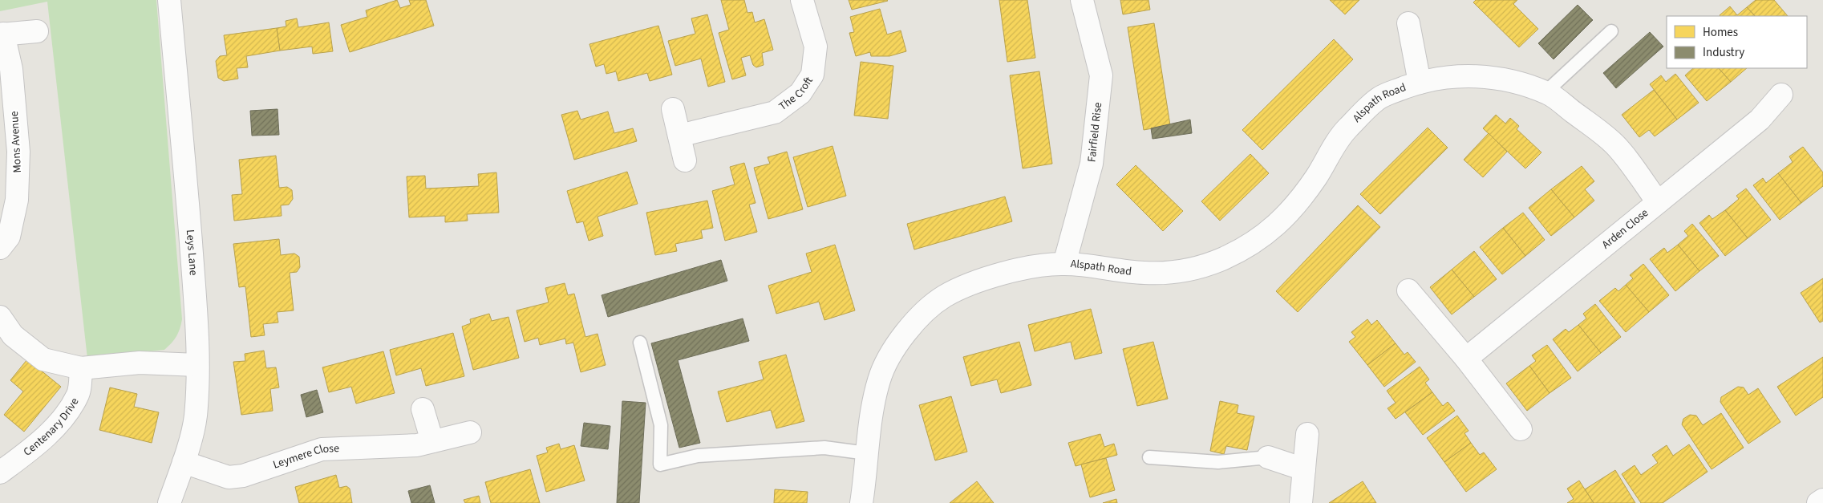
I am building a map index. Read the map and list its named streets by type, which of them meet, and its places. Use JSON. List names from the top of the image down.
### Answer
{
  "streets": {
    "street": [
      "The Croft",
      "Alspath Road",
      "Fairfield Rise",
      "Mons Avenue",
      "Arden Close",
      "Leys Lane",
      "Centenary Drive",
      "Leymere Close"
    ]
  },
  "crossings": [
    ["Alspath Road", "Fairfield Rise"],
    ["Alspath Road", "Arden Close"],
    ["Leys Lane", "Leymere Close"]
  ],
  "legend": ["Homes", "Industry"]
}
